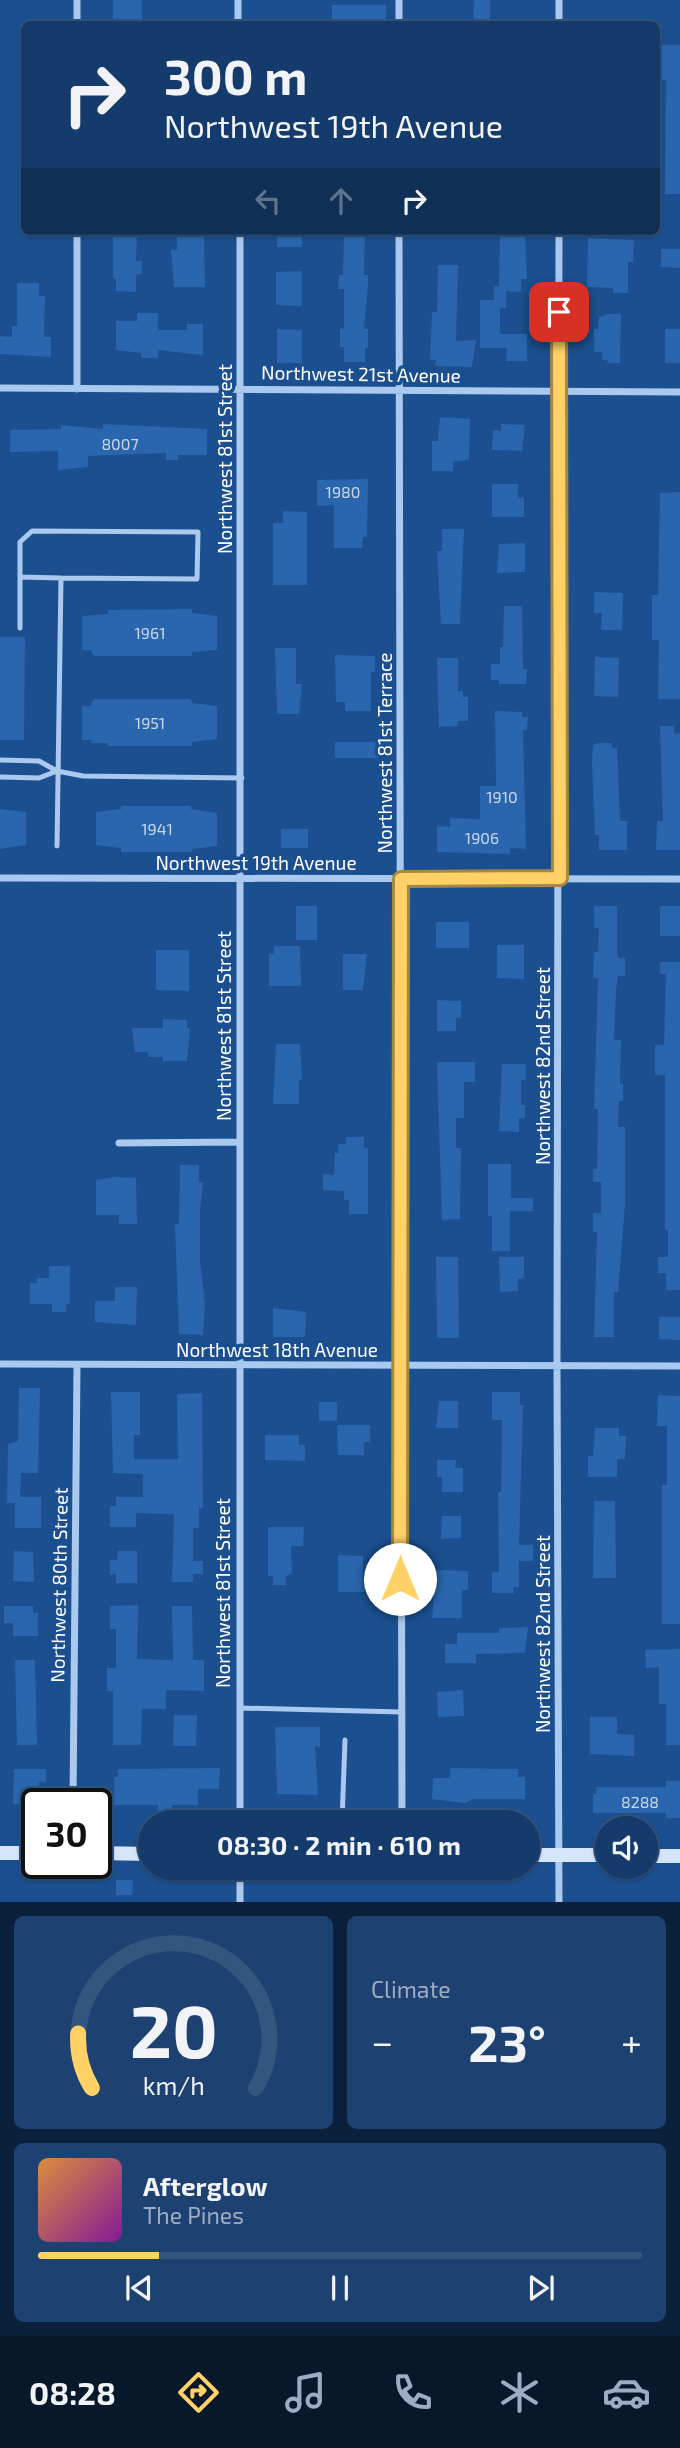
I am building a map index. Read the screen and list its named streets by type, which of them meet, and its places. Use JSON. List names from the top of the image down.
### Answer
{
  "streets": {
    "street": [
      "Northwest 21st Avenue",
      "Northwest 81st Street",
      "Northwest 81st Terrace",
      "Northwest 19th Avenue",
      "Northwest 82nd Street",
      "Northwest 18th Avenue",
      "Northwest 80th Street"
    ]
  },
  "crossings": [
    ["Northwest 21st Avenue", "Northwest 81st Street"],
    ["Northwest 21st Avenue", "Northwest 81st Terrace"],
    ["Northwest 21st Avenue", "Northwest 82nd Street"],
    ["Northwest 81st Street", "Northwest 19th Avenue"],
    ["Northwest 81st Street", "Northwest 18th Avenue"],
    ["Northwest 81st Terrace", "Northwest 19th Avenue"],
    ["Northwest 81st Terrace", "Northwest 18th Avenue"],
    ["Northwest 19th Avenue", "Northwest 82nd Street"],
    ["Northwest 82nd Street", "Northwest 18th Avenue"],
    ["Northwest 18th Avenue", "Northwest 80th Street"]
  ],
  "house_numbers": [
    "8007",
    "1980",
    "1961",
    "1951",
    "1910",
    "1941",
    "1906",
    "8288"
  ],
  "page": {
    "turn": ["300 m", "Northwest 19th Avenue"],
    "limit": "30",
    "trip": "08:30 · 2 min · 610 m",
    "tile": "Climate",
    "heat": ["−", "23°", "+"],
    "song": ["Afterglow", "The Pines"],
    "tabs": "08:28",
    "gauge": ["20", "km/h"]
  }
}
